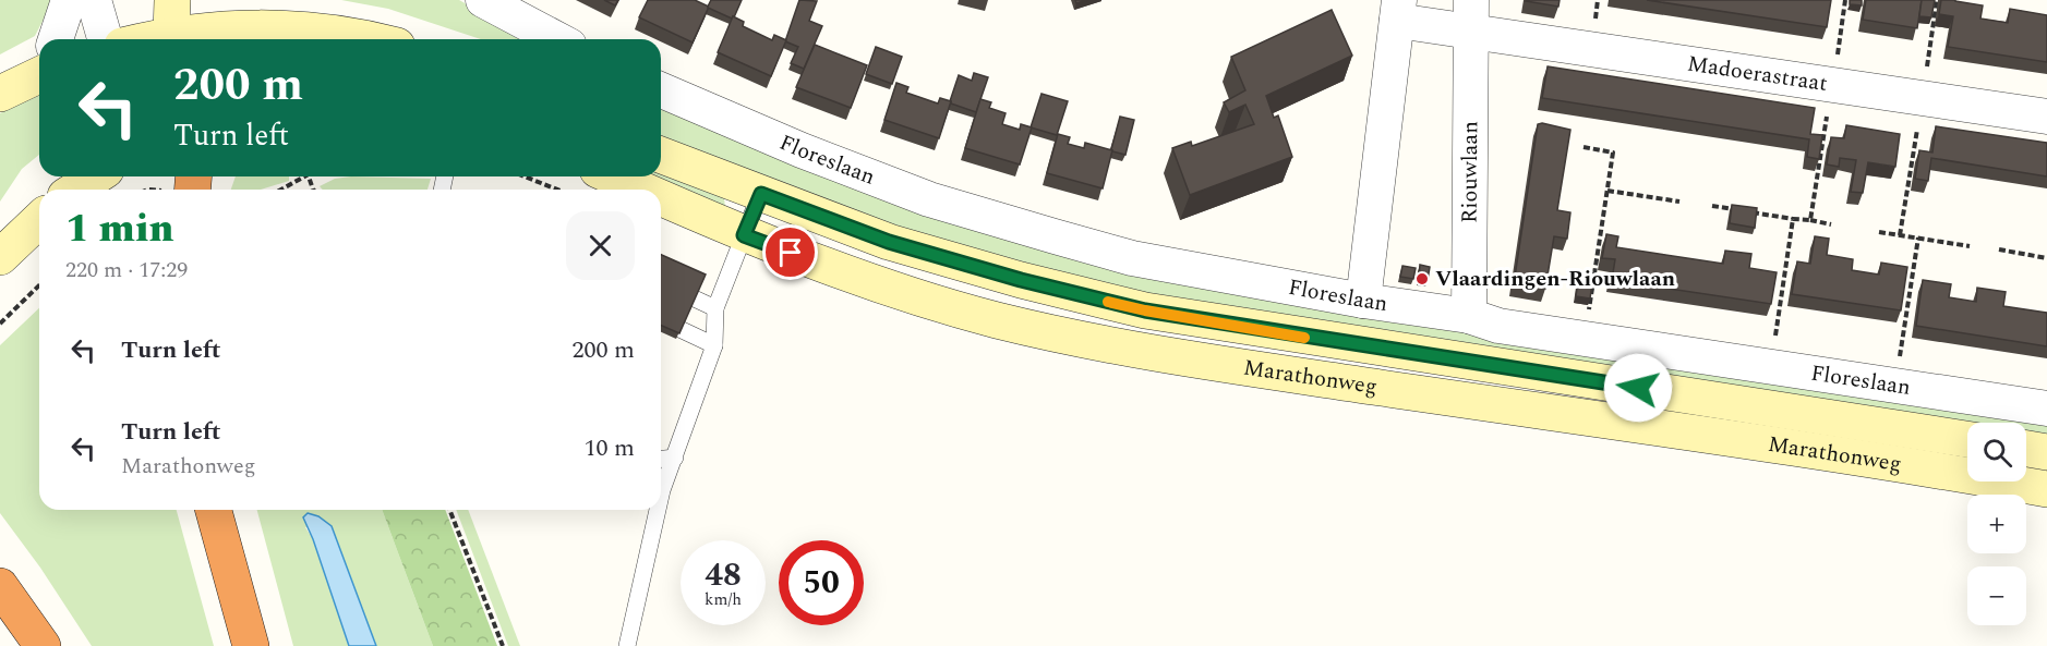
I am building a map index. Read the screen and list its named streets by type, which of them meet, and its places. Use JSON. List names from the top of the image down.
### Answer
{
  "streets": {
    "main road": ["Marathonweg"],
    "street": ["Madoerastraat", "Floreslaan", "Riouwlaan"]
  },
  "crossings": [
    ["Madoerastraat", "Riouwlaan"],
    ["Floreslaan", "Riouwlaan"]
  ],
  "places": ["Vlaardingen-Riouwlaan"],
  "page": {
    "turn": ["200 m", "Turn left"],
    "heading": ["1 min", "220 m · 17:29"],
    "list": [
      {
        "name": "Turn left",
        "value": "200 m"
      },
      {
        "name": "Turn left",
        "note": "Marathonweg",
        "value": "10 m"
      }
    ],
    "map_buttons": ["+", "−"],
    "speed": "48 km/h",
    "limit": "50"
  }
}
